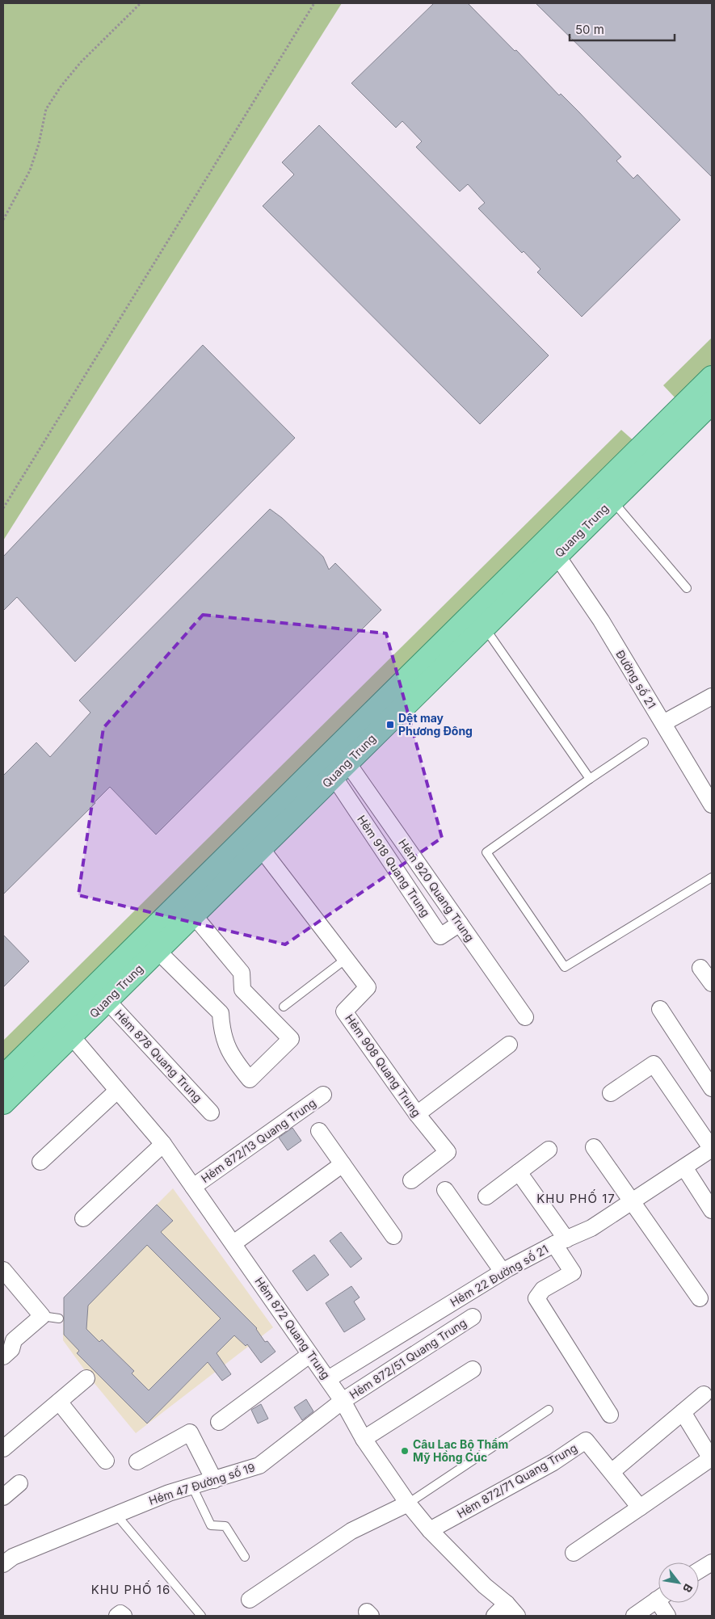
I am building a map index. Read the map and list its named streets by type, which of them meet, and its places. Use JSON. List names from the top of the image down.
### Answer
{
  "streets": {
    "main road": ["Quang Trung"],
    "street": [
      "Đường số 21",
      "Hẻm 918 Quang Trung",
      "Hẻm 920 Quang Trung",
      "Hẻm 878 Quang Trung",
      "Hẻm 908 Quang Trung",
      "Hẻm 872/13 Quang Trung",
      "Hẻm 22 Đường số 21",
      "Hẻm 872 Quang Trung",
      "Hẻm 872/51 Quang Trung",
      "Hẻm 872/71 Quang Trung",
      "Hẻm 47 Đường số 19"
    ]
  },
  "crossings": [
    ["Quang Trung", "Đường số 21"],
    ["Quang Trung", "Hẻm 918 Quang Trung"],
    ["Quang Trung", "Hẻm 920 Quang Trung"],
    ["Quang Trung", "Hẻm 878 Quang Trung"],
    ["Quang Trung", "Hẻm 908 Quang Trung"],
    ["Quang Trung", "Hẻm 872 Quang Trung"],
    ["Hẻm 918 Quang Trung", "Hẻm 920 Quang Trung"],
    ["Hẻm 872/13 Quang Trung", "Hẻm 872 Quang Trung"],
    ["Hẻm 22 Đường số 21", "Hẻm 872 Quang Trung"],
    ["Hẻm 872 Quang Trung", "Hẻm 872/51 Quang Trung"],
    ["Hẻm 872 Quang Trung", "Hẻm 872/71 Quang Trung"],
    ["Hẻm 872 Quang Trung", "Hẻm 47 Đường số 19"],
    ["Hẻm 872/51 Quang Trung", "Hẻm 47 Đường số 19"]
  ],
  "districts": ["KHU PHỐ 17", "KHU PHỐ 16"],
  "places": {
    "transit": ["Dệt may Phương Đông"],
    "other": ["Câu Lạc Bộ Thẩm Mỹ Hồng Cúc"]
  },
  "scale_bar": "50 m",
  "north": "bottom right"
}
